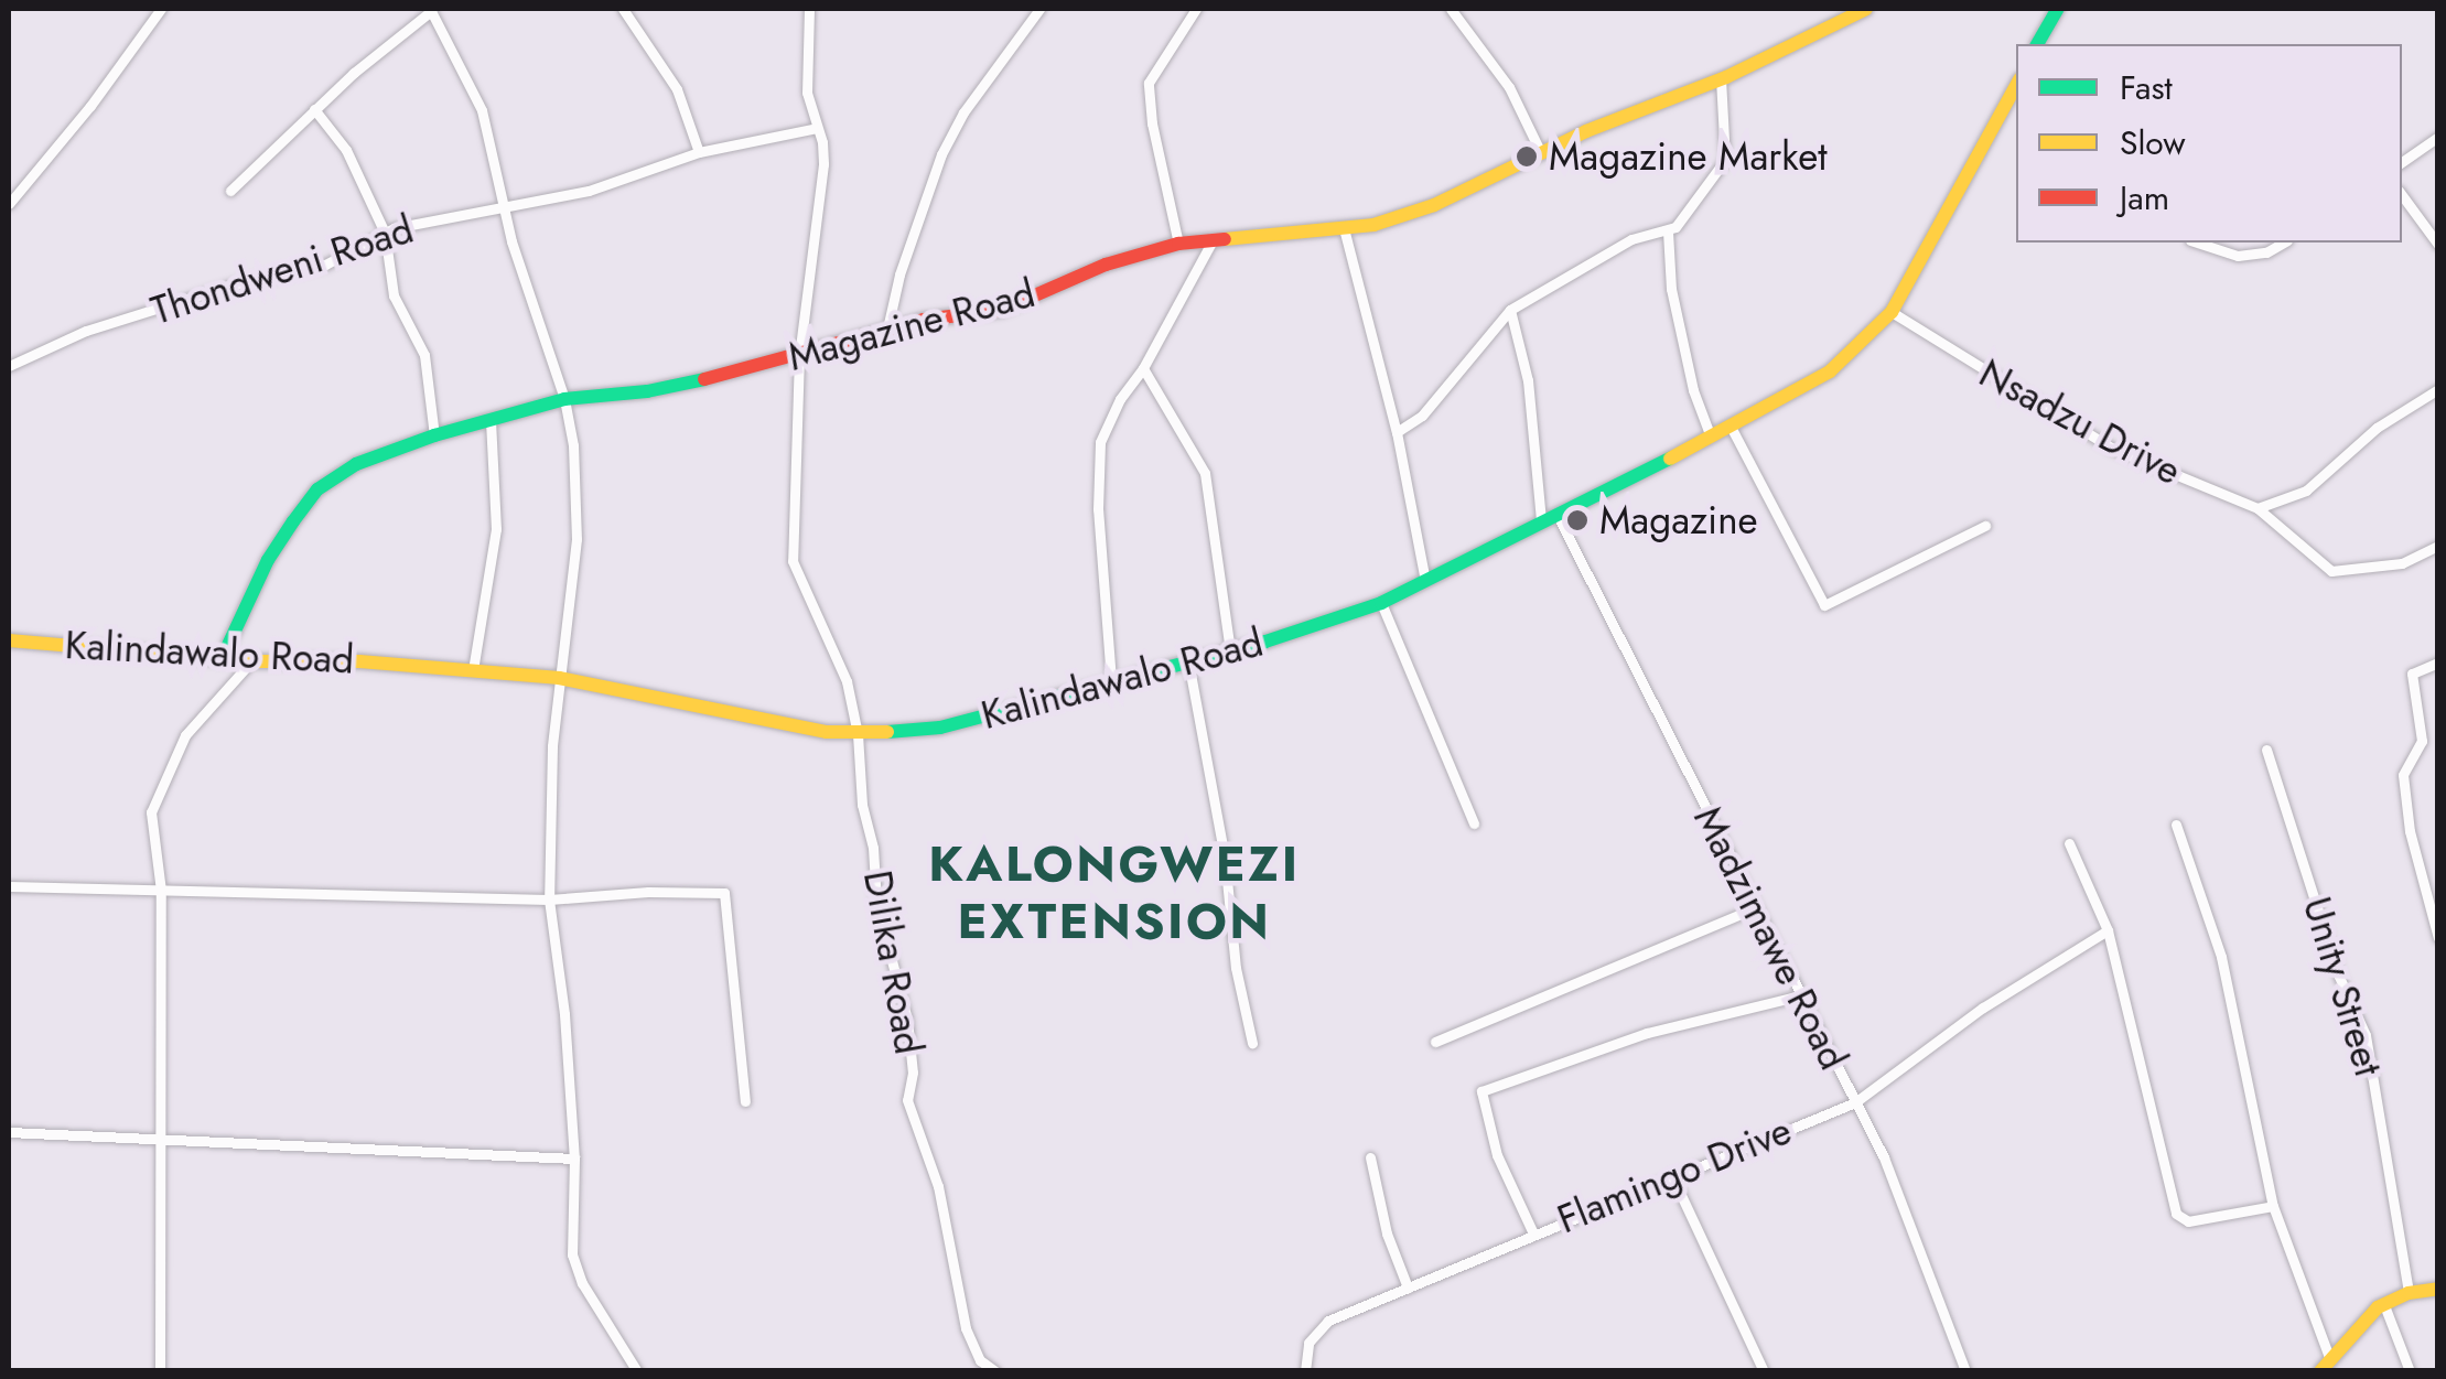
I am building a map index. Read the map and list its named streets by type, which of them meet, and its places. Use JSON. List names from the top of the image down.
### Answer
{
  "streets": {
    "street": [
      "Thondweni Road",
      "Magazine Road",
      "Nsadzu Drive",
      "Kalindawalo Road",
      "Madzimawe Road",
      "Dilika Road",
      "Unity Street",
      "Flamingo Drive"
    ]
  },
  "crossings": [
    ["Thondweni Road", "Dilika Road"],
    ["Magazine Road", "Kalindawalo Road"],
    ["Magazine Road", "Dilika Road"],
    ["Nsadzu Drive", "Kalindawalo Road"],
    ["Kalindawalo Road", "Madzimawe Road"],
    ["Kalindawalo Road", "Dilika Road"],
    ["Madzimawe Road", "Flamingo Drive"]
  ],
  "districts": ["KALONGWEZI EXTENSION"],
  "places": ["Magazine Market", "Magazine"],
  "legend": ["Fast", "Slow", "Jam"]
}
